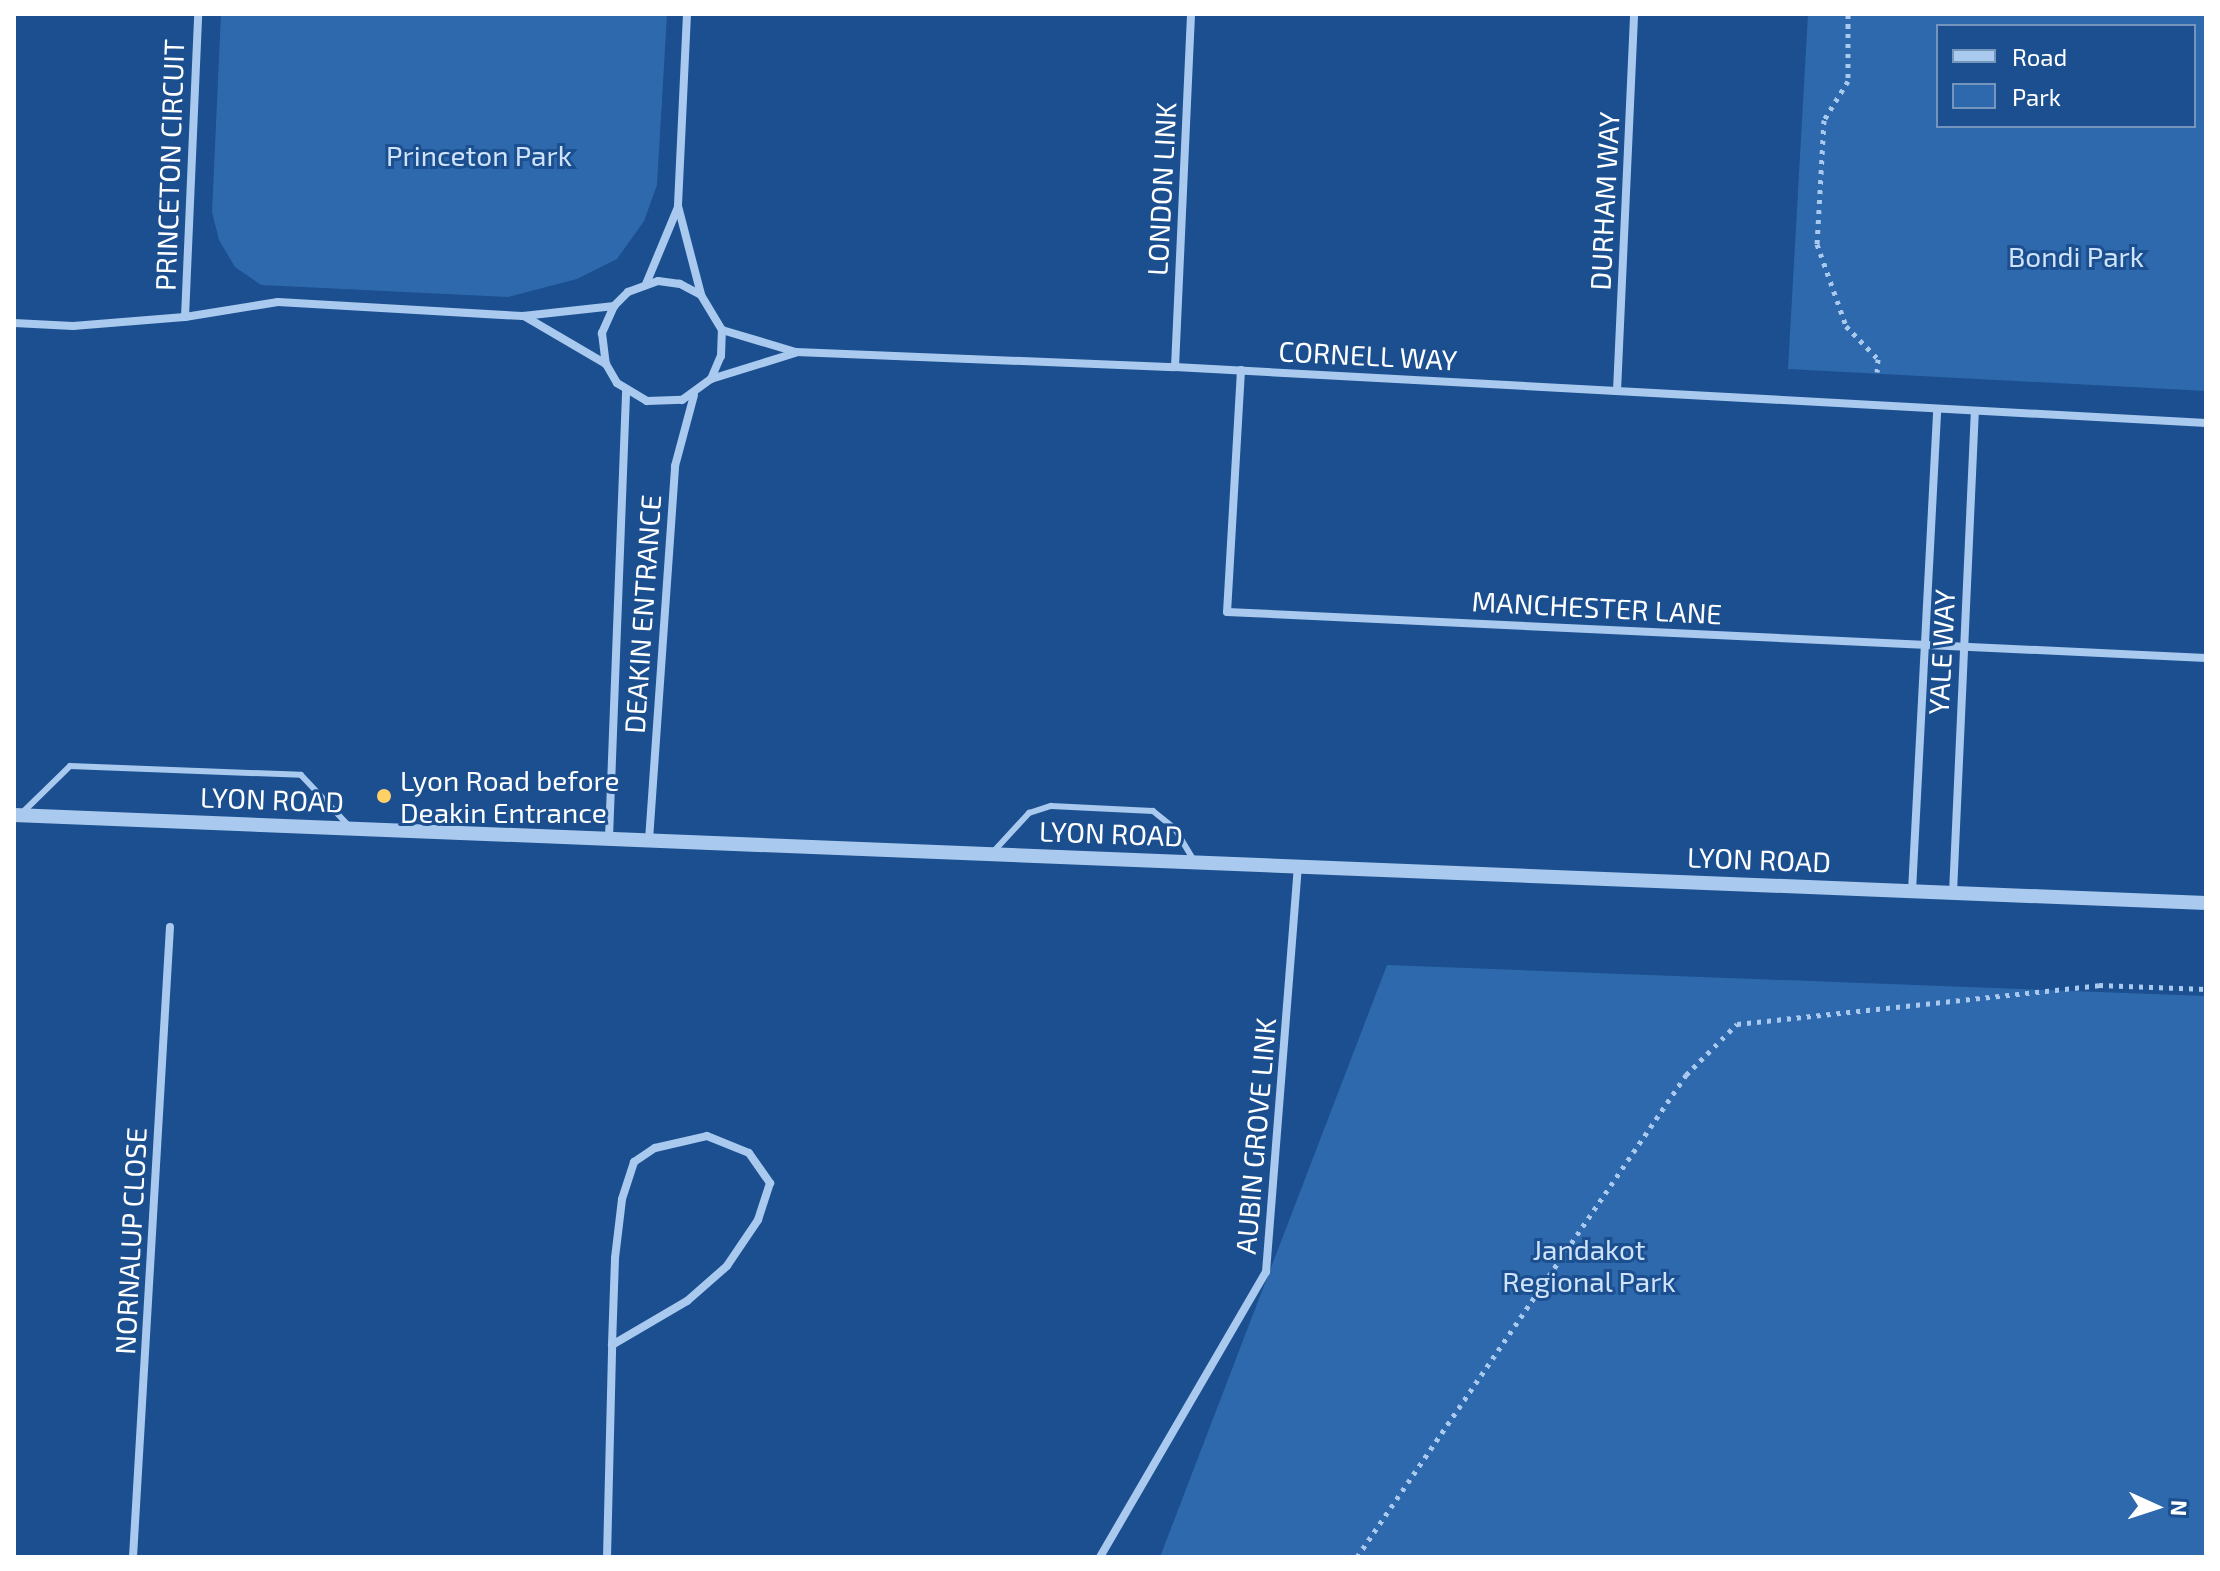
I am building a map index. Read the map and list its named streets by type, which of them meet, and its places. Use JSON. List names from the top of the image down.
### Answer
{
  "streets": {
    "street": [
      "PRINCETON CIRCUIT",
      "LONDON LINK",
      "DURHAM WAY",
      "CORNELL WAY",
      "MANCHESTER LANE",
      "DEAKIN ENTRANCE",
      "YALE WAY",
      "LYON ROAD",
      "AUBIN GROVE LINK",
      "NORNALUP CLOSE"
    ]
  },
  "crossings": [
    ["PRINCETON CIRCUIT", "CORNELL WAY"],
    ["PRINCETON CIRCUIT", "DEAKIN ENTRANCE"],
    ["LONDON LINK", "CORNELL WAY"],
    ["DURHAM WAY", "CORNELL WAY"],
    ["CORNELL WAY", "MANCHESTER LANE"],
    ["CORNELL WAY", "DEAKIN ENTRANCE"],
    ["CORNELL WAY", "YALE WAY"],
    ["MANCHESTER LANE", "YALE WAY"],
    ["DEAKIN ENTRANCE", "LYON ROAD"],
    ["YALE WAY", "LYON ROAD"],
    ["LYON ROAD", "AUBIN GROVE LINK"]
  ],
  "parks": ["Princeton Park", "Bondi Park", "Jandakot Regional Park"],
  "places": ["Lyon Road before Deakin Entrance"],
  "legend": ["Road", "Park"],
  "north": "right"
}
